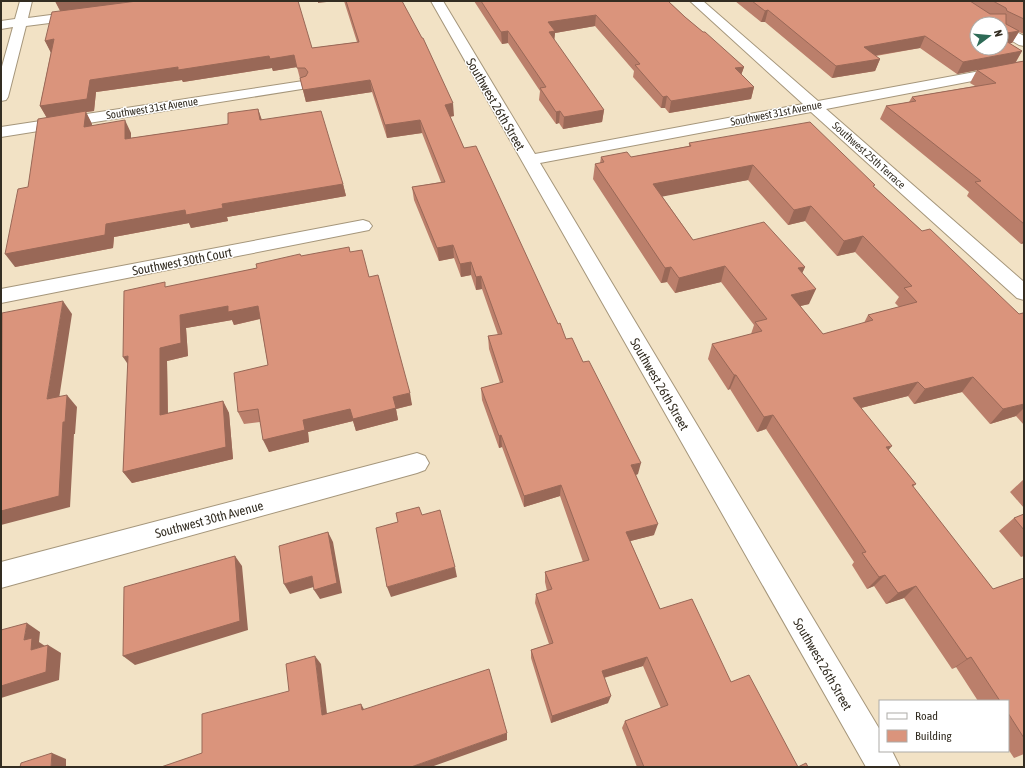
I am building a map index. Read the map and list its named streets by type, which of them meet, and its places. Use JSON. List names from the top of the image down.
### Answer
{
  "streets": {
    "street": [
      "Southwest 26th Street",
      "Southwest 31st Avenue",
      "Southwest 25th Terrace",
      "Southwest 30th Court",
      "Southwest 30th Avenue"
    ]
  },
  "crossings": [
    ["Southwest 26th Street", "Southwest 31st Avenue"],
    ["Southwest 31st Avenue", "Southwest 25th Terrace"]
  ],
  "legend": ["Road", "Building"],
  "north": "right"
}
